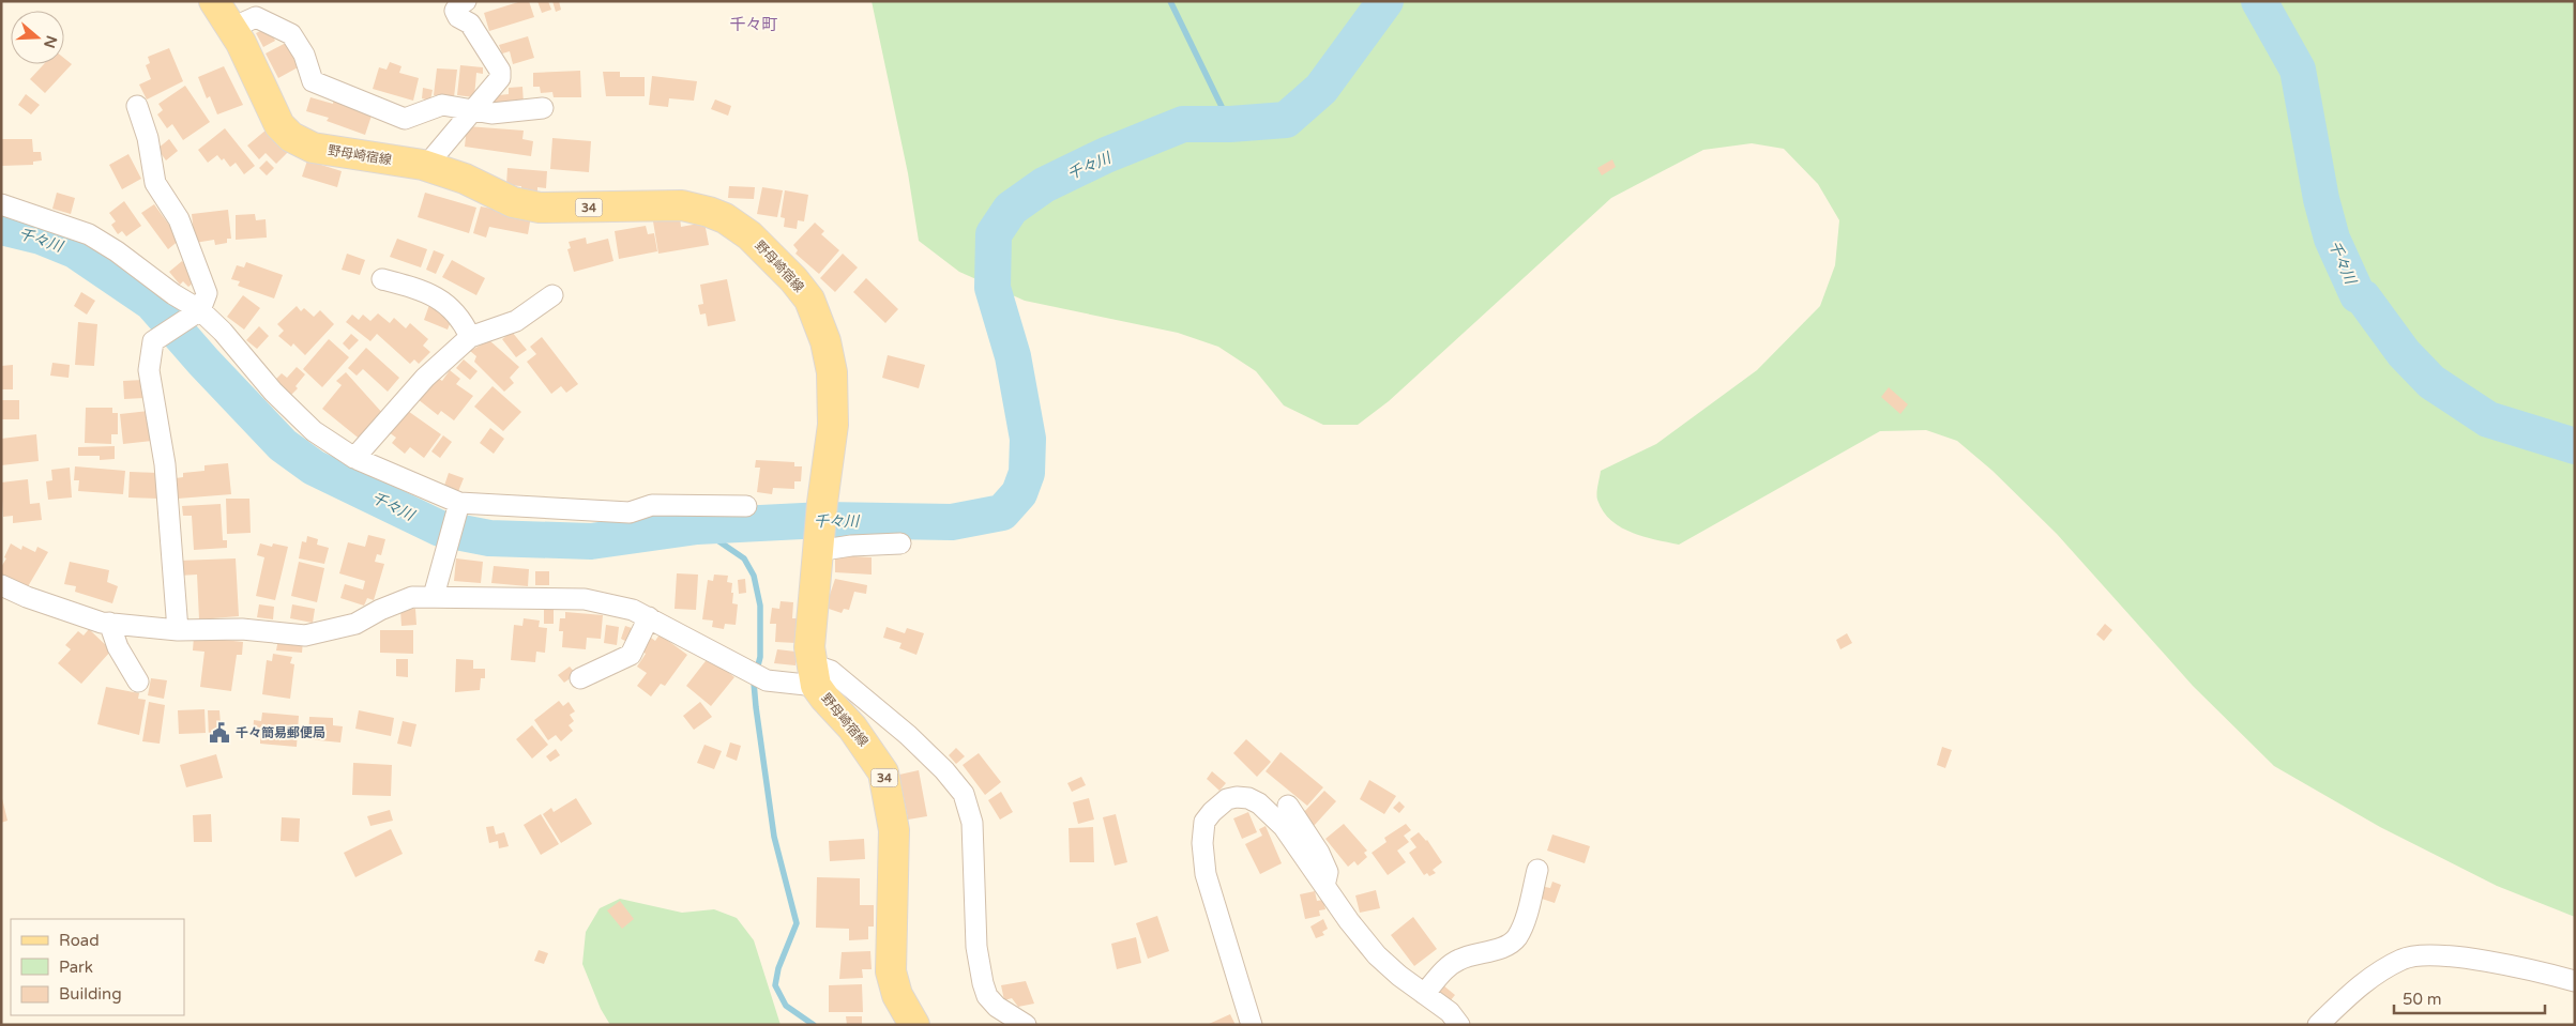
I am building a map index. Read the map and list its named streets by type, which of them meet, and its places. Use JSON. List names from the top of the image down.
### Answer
{
  "streets": {
    "main road": ["野母崎宿線", "34"]
  },
  "districts": ["千々町"],
  "water": ["千々川"],
  "places": {
    "public building": ["千々簡易郵便局"]
  },
  "legend": ["Road", "Park", "Building"],
  "scale_bar": "50 m",
  "north": "right"
}
